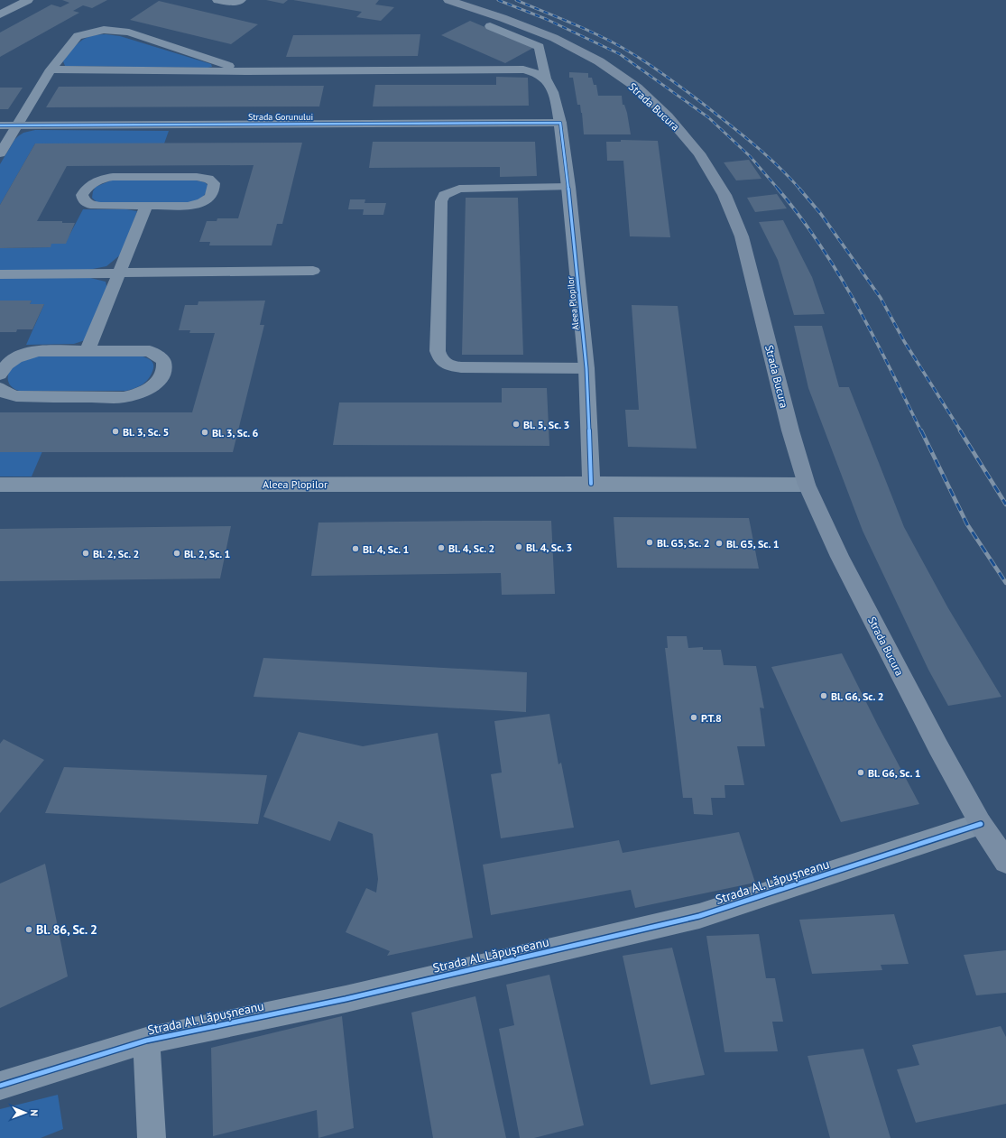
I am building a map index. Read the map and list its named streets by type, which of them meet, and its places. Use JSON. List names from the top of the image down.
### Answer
{
  "streets": {
    "main road": ["Strada Bucura"],
    "street": ["Strada Gorunului", "Aleea Plopilor", "Strada Al. Lăpușneanu"]
  },
  "crossings": [
    ["Strada Bucura", "Aleea Plopilor"],
    ["Strada Bucura", "Strada Al. Lăpușneanu"],
    ["Strada Gorunului", "Aleea Plopilor"]
  ],
  "places": [
    "Bl. 5, Sc. 3",
    "Bl. 3, Sc. 5",
    "Bl. 3, Sc. 6",
    "Bl. G5, Sc. 2",
    "Bl. G5, Sc. 1",
    "Bl. 4, Sc. 3",
    "Bl. 4, Sc. 2",
    "Bl. 4, Sc. 1",
    "Bl. 2, Sc. 2",
    "Bl. 2, Sc. 1",
    "Bl. G6, Sc. 2",
    "P.T.8",
    "Bl. G6, Sc. 1",
    "Bl. 86, Sc. 2"
  ],
  "north": "right"
}
